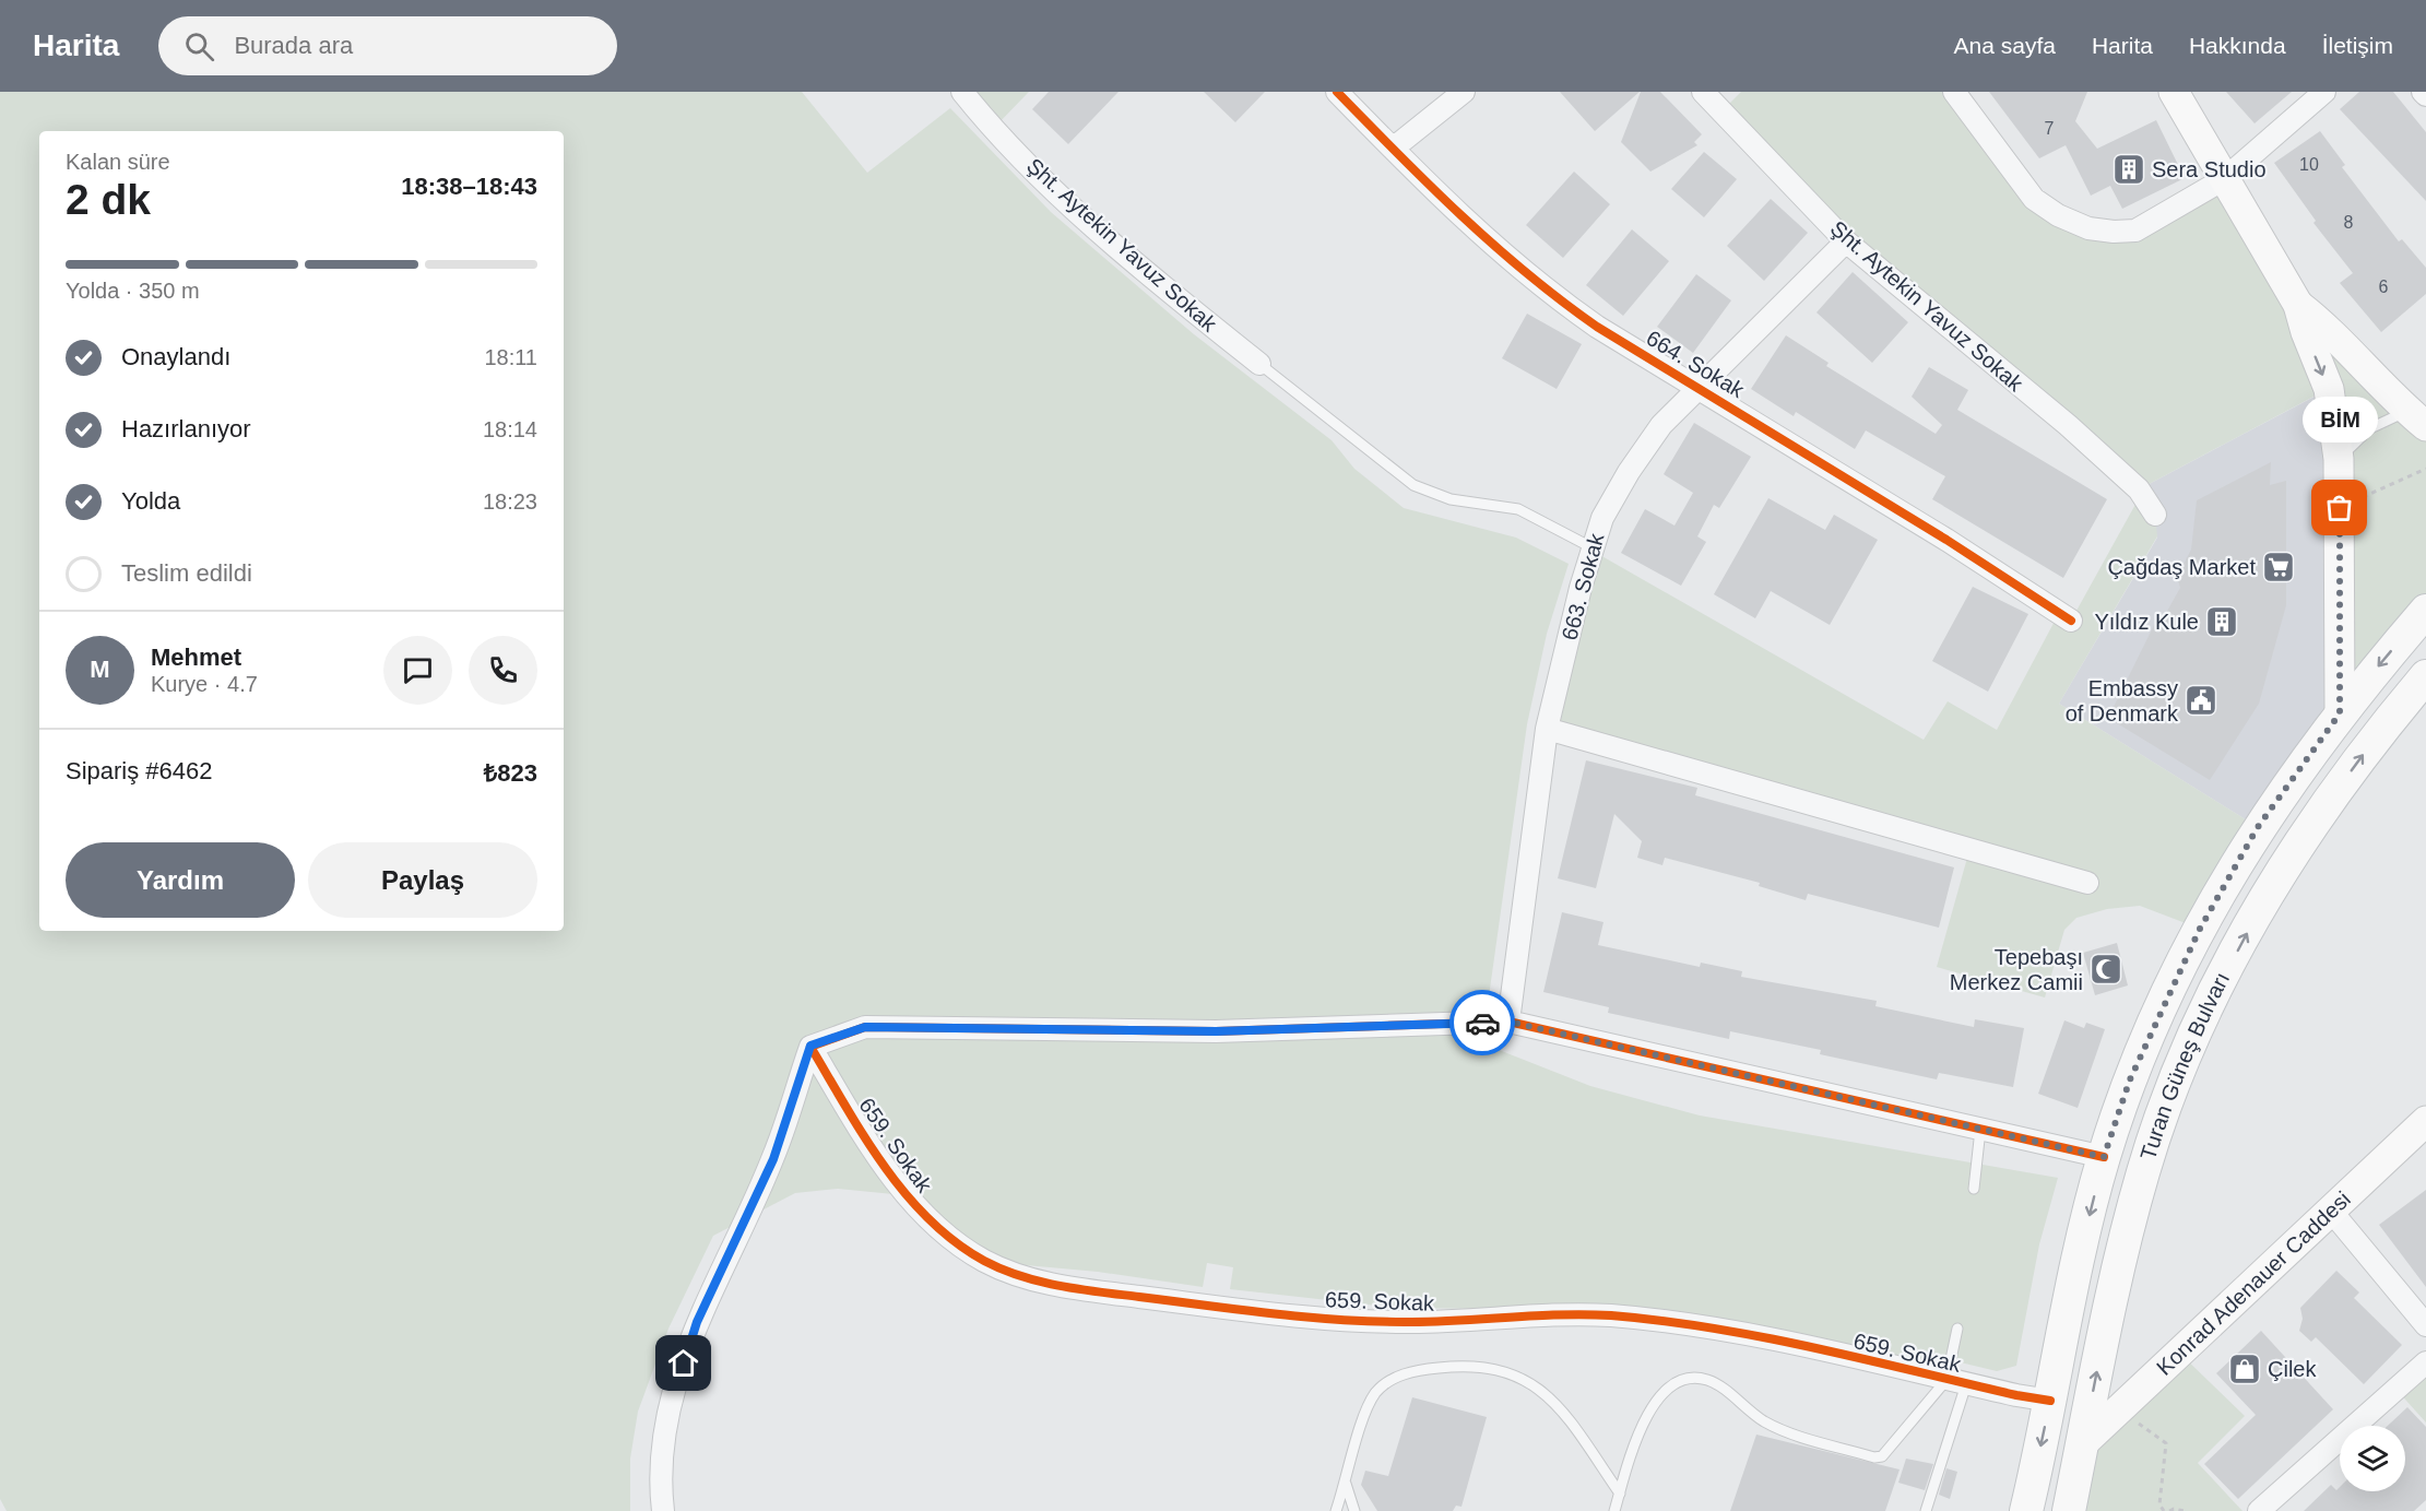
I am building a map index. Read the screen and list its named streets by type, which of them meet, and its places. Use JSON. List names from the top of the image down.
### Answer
{
  "streets": {
    "main road": ["Turan Güneş Bulvarı", "Konrad Adenauer Caddesi"],
    "street": [
      "Şht. Aytekin Yavuz Sokak",
      "664. Sokak",
      "663. Sokak",
      "659. Sokak"
    ]
  },
  "crossings": [
    ["Şht. Aytekin Yavuz Sokak", "663. Sokak"],
    ["664. Sokak", "663. Sokak"],
    ["Turan Güneş Bulvarı", "659. Sokak"],
    ["Turan Güneş Bulvarı", "Konrad Adenauer Caddesi"]
  ],
  "places": {
    "building": ["Sera Studio", "Yıldız Kule"],
    "other": ["BİM"],
    "supermarket": ["Çağdaş Market"],
    "public building": ["Embassy of Denmark"],
    "mosque": ["Tepebaşı Merkez Camii"],
    "shop": ["Çilek"]
  },
  "house_numbers": [
    "7",
    "10",
    "8",
    "6"
  ],
  "page": {
    "header": "Harita",
    "search": "Burada ara",
    "nav": [
      "Ana sayfa",
      "Harita",
      "Hakkında",
      "İletişim"
    ],
    "heading": ["2 dk", "Kalan süre", "18:38–18:43"],
    "panel": [
      "Mehmet",
      "Kurye · 4.7",
      "Sipariş #6462",
      "₺823"
    ],
    "bar": "Yolda · 350 m",
    "list": [
      ["Onaylandı", "18:11"],
      ["Hazırlanıyor", "18:14"],
      ["Yolda", "18:23"],
      "Teslim edildi"
    ],
    "bubble": "BİM",
    "round": "M",
    "buttons": ["Yardım", "Paylaş"]
  }
}
